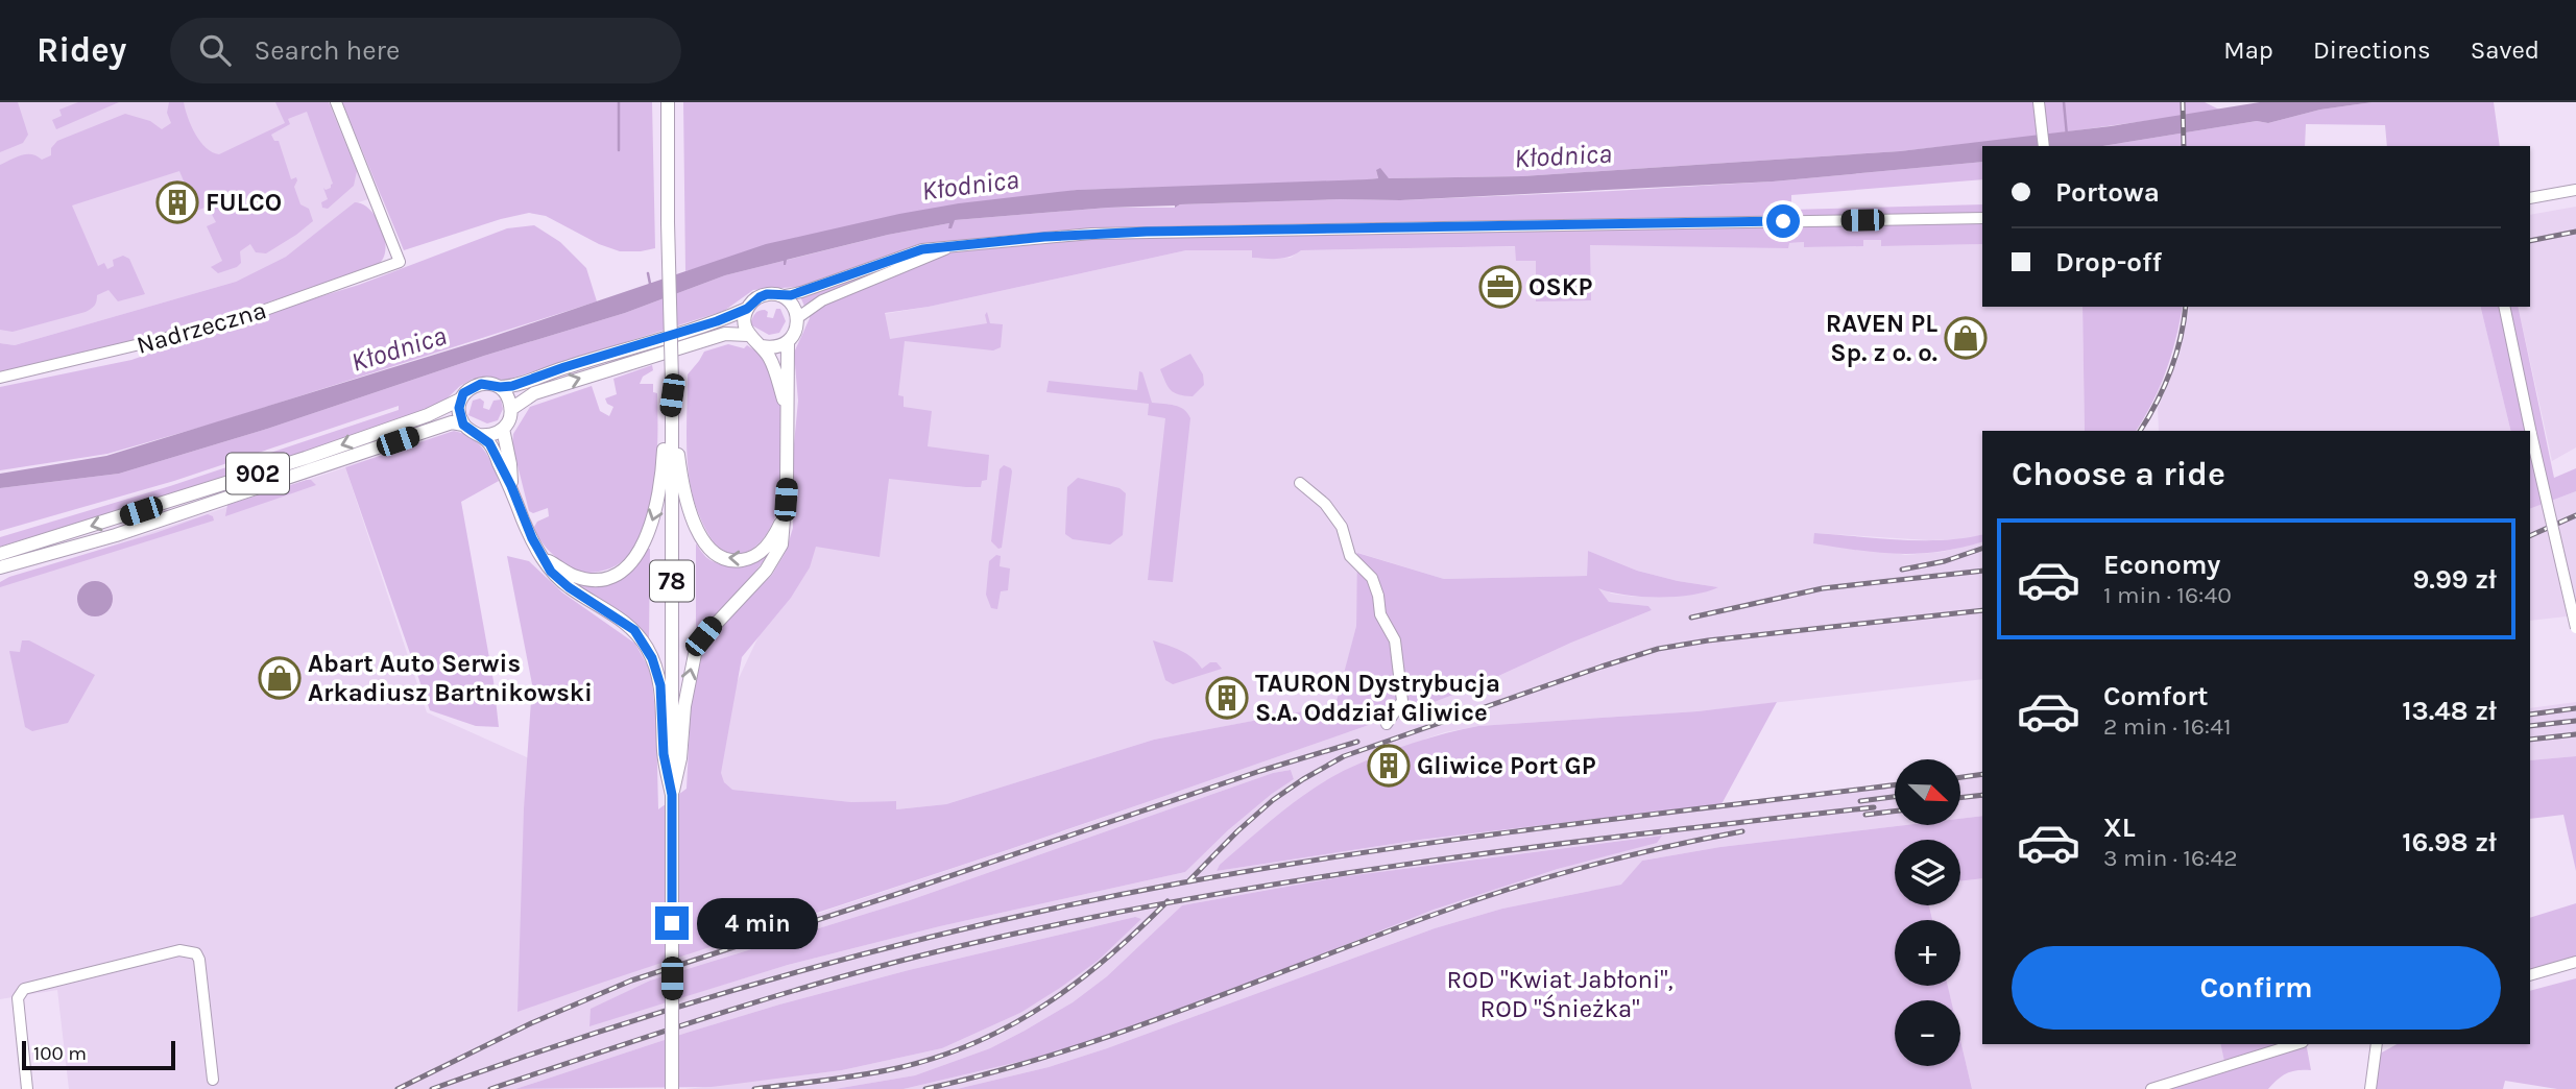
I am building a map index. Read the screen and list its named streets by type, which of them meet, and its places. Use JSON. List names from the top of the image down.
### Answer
{
  "streets": {
    "main road": ["902", "78"],
    "street": ["Nadrzeczna"]
  },
  "water": ["Kłodnica"],
  "parks": ["ROD \"Kwiat Jabłoni\", ROD \"Śnieżka\""],
  "places": {
    "building": ["FULCO", "TAURON Dystrybucja S.A. Oddział Gliwice", "Gliwice Port GP"],
    "office": ["OSKP"],
    "shop": ["RAVEN PL Sp. z o. o.", "Abart Auto Serwis Arkadiusz Bartnikowski"]
  },
  "scale_bar": "100 m",
  "north": "bottom right",
  "page": {
    "header": "Ridey",
    "search": "Search here",
    "nav": ["Map", "Directions", "Saved"],
    "banner": ["Portowa", "Drop-off"],
    "heading": "Choose a ride",
    "list": [
      {
        "name": "Economy",
        "note": "1 min · 16:40",
        "value": "9.99 zł"
      },
      {
        "name": "Comfort",
        "note": "2 min · 16:41",
        "value": "13.48 zł"
      },
      {
        "name": "XL",
        "note": "3 min · 16:42",
        "value": "16.98 zł"
      }
    ],
    "map_buttons": ["+", "−"],
    "bubble": "4 min",
    "buttons": "Confirm",
    "scale": "100 m"
  }
}
